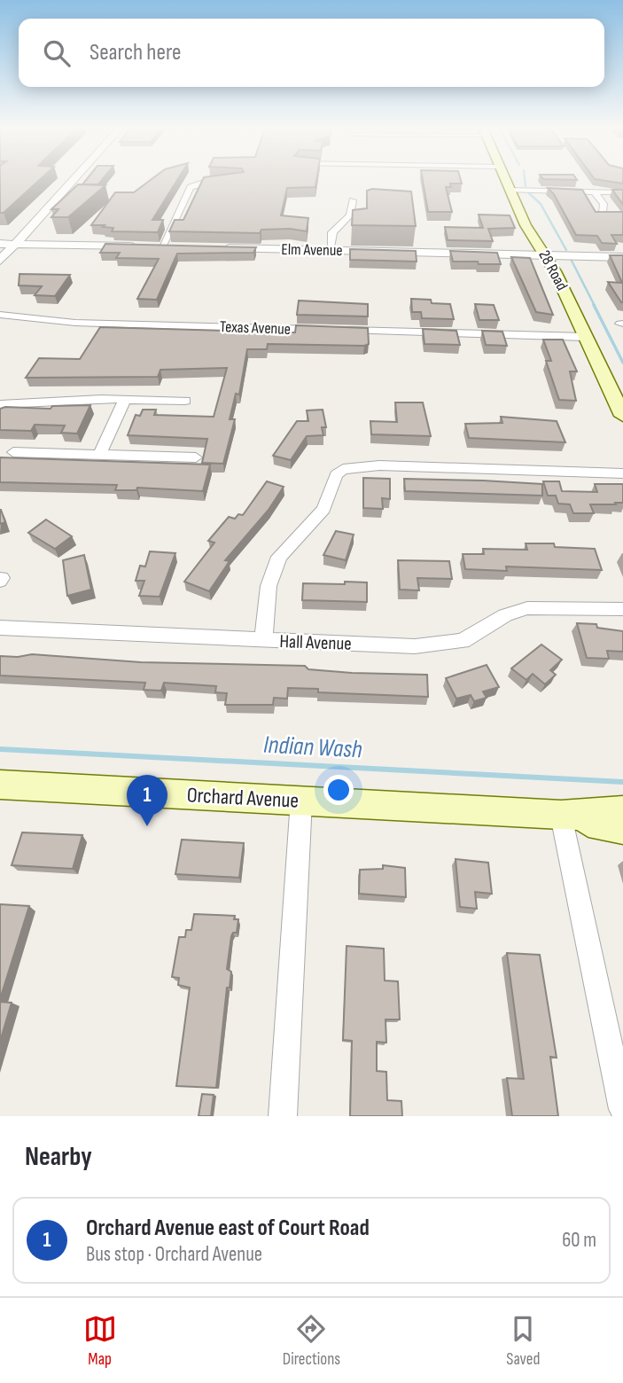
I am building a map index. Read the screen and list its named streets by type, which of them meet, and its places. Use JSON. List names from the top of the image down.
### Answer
{
  "streets": {
    "main road": ["28 Road", "Orchard Avenue"],
    "street": ["Elm Avenue", "Texas Avenue", "Hall Avenue"]
  },
  "crossings": [
    ["Elm Avenue", "28 Road"]
  ],
  "water": ["Indian Wash"],
  "page": {
    "search": "Search here",
    "pins": "1",
    "heading": "Nearby",
    "list": [
      {
        "mark": "1",
        "name": "Orchard Avenue east of Court Road",
        "note": "Bus stop · Orchard Avenue",
        "value": "60 m"
      }
    ],
    "nav": ["Map", "Directions", "Saved"]
  }
}
